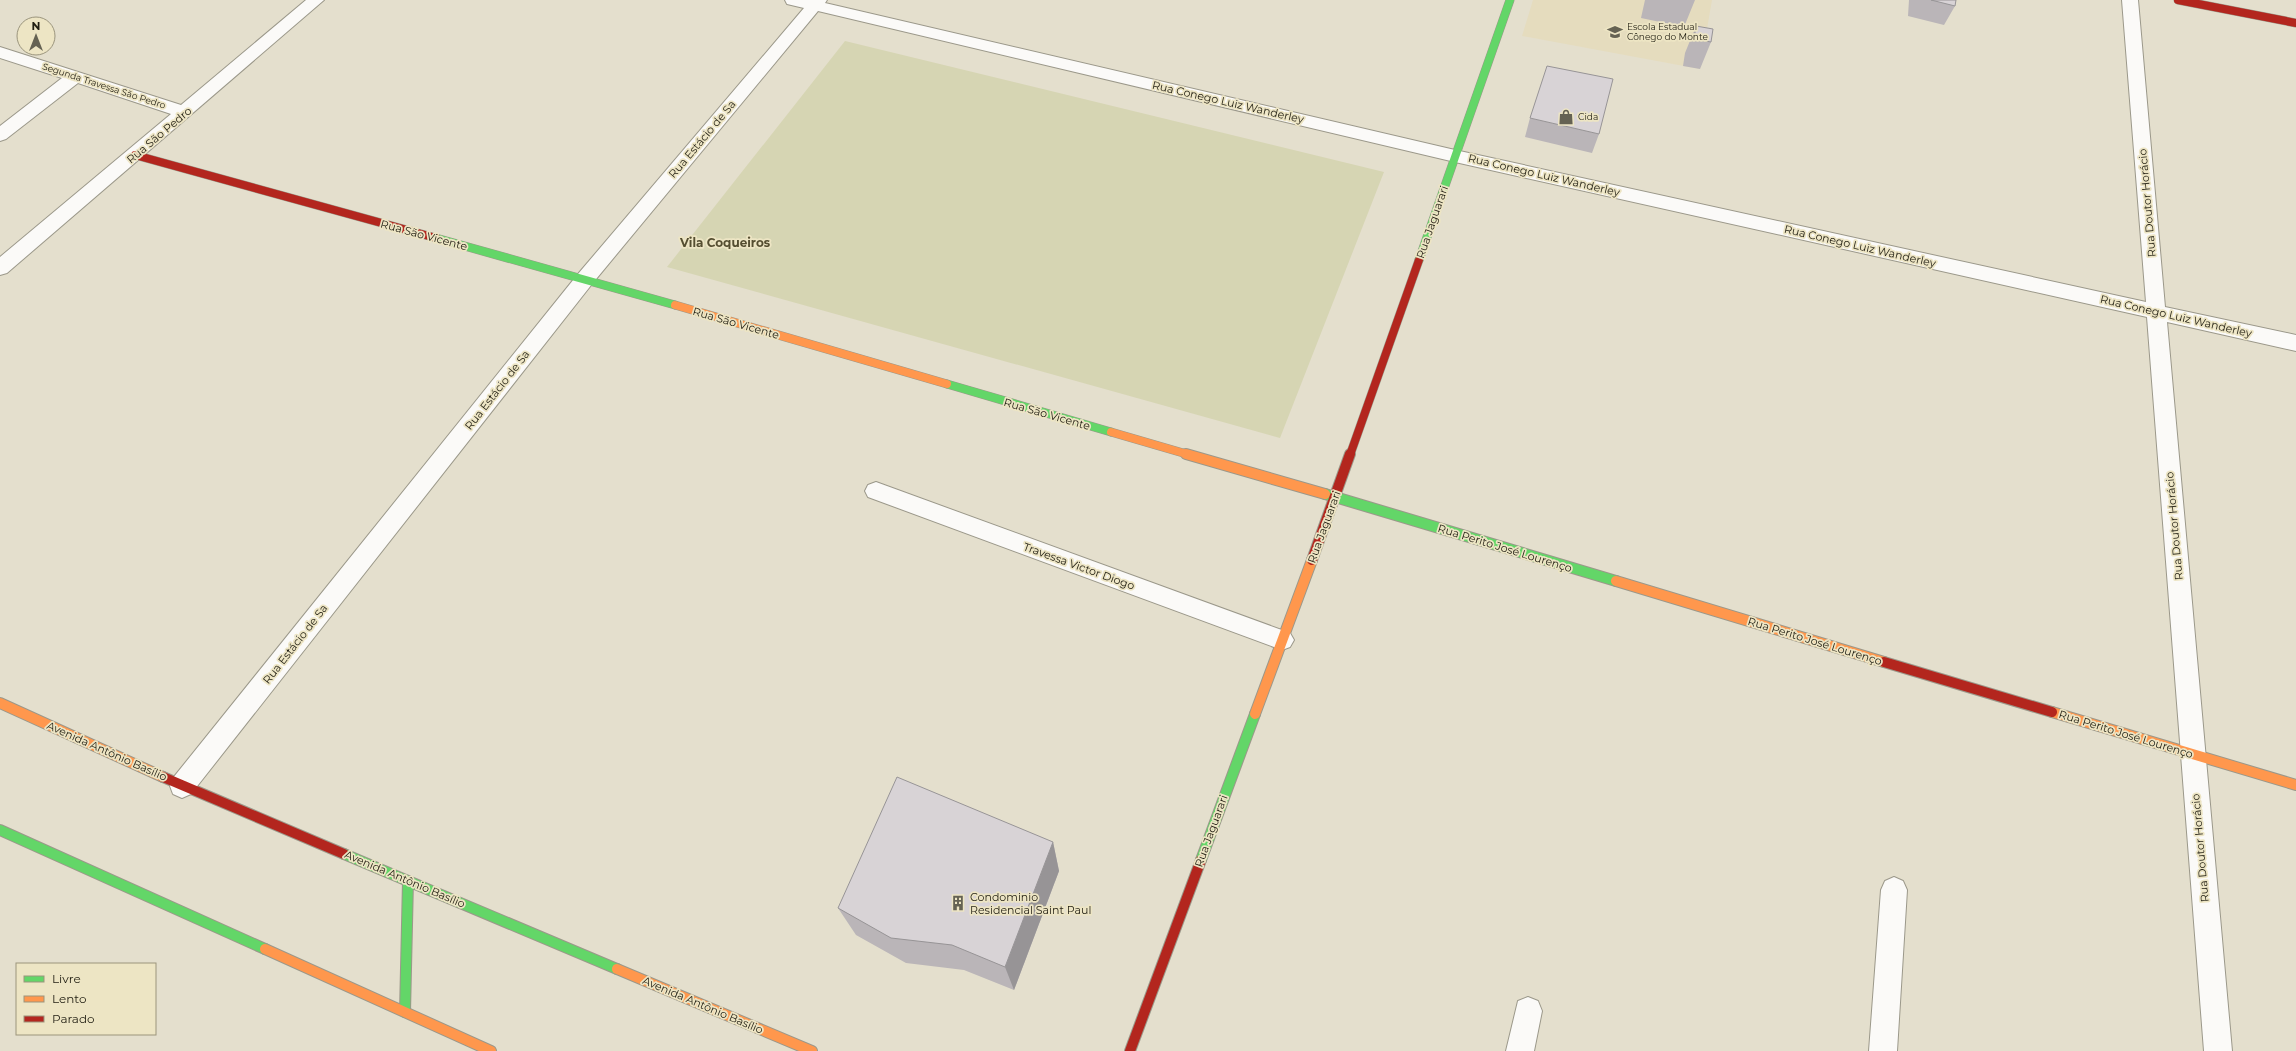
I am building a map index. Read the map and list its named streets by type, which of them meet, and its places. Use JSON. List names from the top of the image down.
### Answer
{
  "streets": {
    "main road": [
      "Rua Jaguarari",
      "Rua São Vicente",
      "Rua Perito José Lourenço",
      "Avenida Antônio Basílio"
    ],
    "street": [
      "Segunda Travessa São Pedro",
      "Rua Conego Luiz Wanderley",
      "Rua São Pedro",
      "Rua Estácio de Sa",
      "Rua Doutor Horácio",
      "Travessa Victor Diogo"
    ]
  },
  "crossings": [
    ["Segunda Travessa São Pedro", "Rua São Pedro"],
    ["Rua Conego Luiz Wanderley", "Rua Estácio de Sa"],
    ["Rua Conego Luiz Wanderley", "Rua Doutor Horácio"],
    ["Rua Conego Luiz Wanderley", "Rua Jaguarari"],
    ["Rua São Pedro", "Rua São Vicente"],
    ["Rua Estácio de Sa", "Rua São Vicente"],
    ["Rua Estácio de Sa", "Avenida Antônio Basílio"],
    ["Rua Doutor Horácio", "Rua Perito José Lourenço"],
    ["Rua Jaguarari", "Rua São Vicente"],
    ["Rua Jaguarari", "Rua Perito José Lourenço"],
    ["Rua Jaguarari", "Travessa Victor Diogo"],
    ["Rua São Vicente", "Rua Perito José Lourenço"]
  ],
  "districts": ["Vila Coqueiros"],
  "places": {
    "school or university": ["Escola Estadual Cônego do Monte"],
    "shop": ["Cida"],
    "building": ["Condominio Residencial Saint Paul"]
  },
  "legend": ["Livre", "Lento", "Parado"],
  "north": "top"
}
